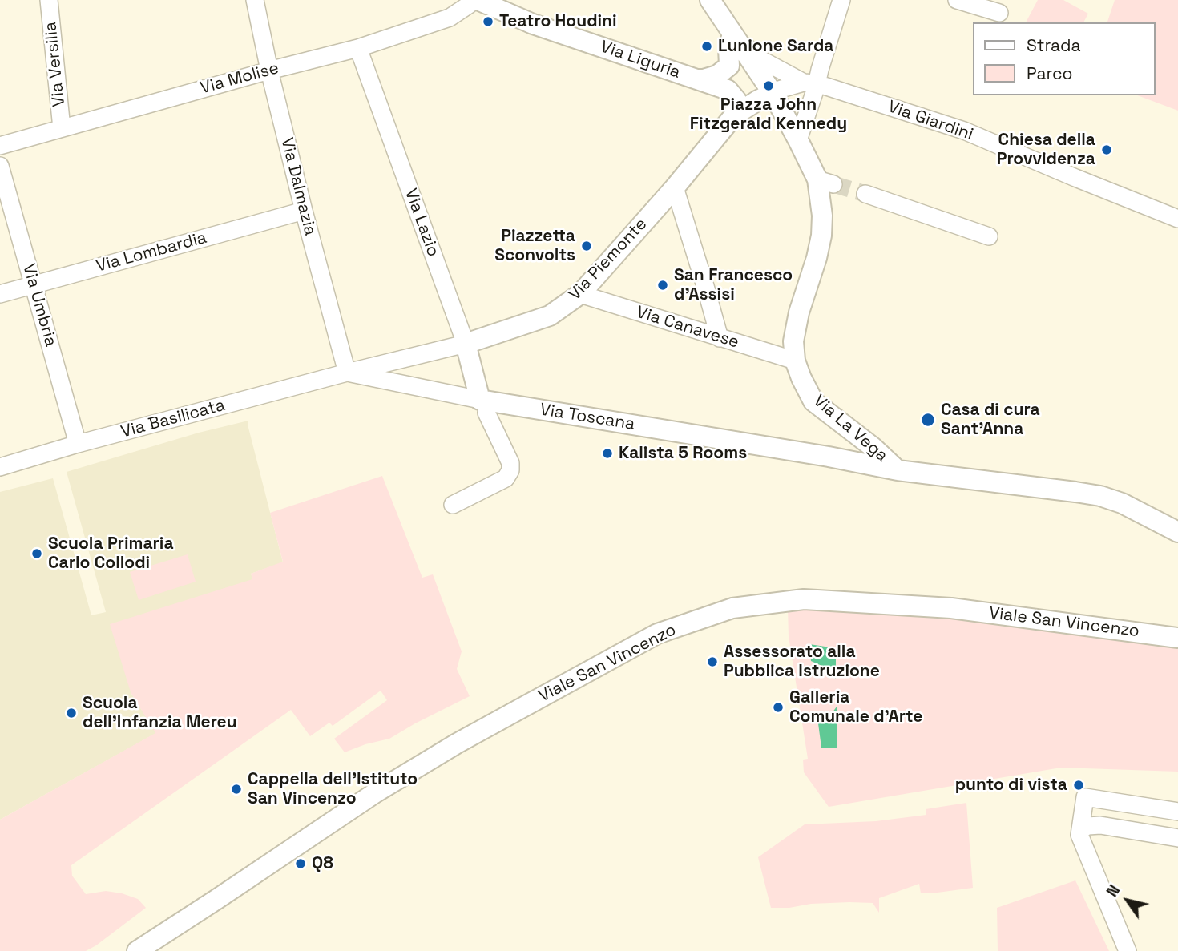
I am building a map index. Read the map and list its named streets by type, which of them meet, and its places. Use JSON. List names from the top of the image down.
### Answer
{
  "streets": {
    "street": [
      "Via Liguria",
      "Via Versilia",
      "Via Molise",
      "Via Giardini",
      "Via Dalmazia",
      "Via Lazio",
      "Via Lombardia",
      "Via Piemonte",
      "Via Umbria",
      "Via Canavese",
      "Via Toscana",
      "Via Basilicata",
      "Via La Vega",
      "Viale San Vincenzo"
    ]
  },
  "crossings": [
    ["Via Liguria", "Via Piemonte"],
    ["Via Versilia", "Via Molise"],
    ["Via Molise", "Via Dalmazia"],
    ["Via Molise", "Via Lazio"],
    ["Via Dalmazia", "Via Lombardia"],
    ["Via Dalmazia", "Via Piemonte"],
    ["Via Dalmazia", "Via Toscana"],
    ["Via Dalmazia", "Via Basilicata"],
    ["Via Lazio", "Via Piemonte"],
    ["Via Lazio", "Via Toscana"],
    ["Via Lombardia", "Via Umbria"],
    ["Via Piemonte", "Via Canavese"],
    ["Via Piemonte", "Via Toscana"],
    ["Via Piemonte", "Via Basilicata"],
    ["Via Umbria", "Via Basilicata"],
    ["Via Canavese", "Via La Vega"],
    ["Via Toscana", "Via Basilicata"],
    ["Via Toscana", "Via La Vega"]
  ],
  "places": [
    "Teatro Houdini",
    "Ľunione Sarda",
    "Piazza John Fitzgerald Kennedy",
    "Chiesa della Provvidenza",
    "Piazzetta Sconvolts",
    "San Francesco d'Assisi",
    "Casa di cura Sant'Anna",
    "Kalista 5 Rooms",
    "Scuola Primaria Carlo Collodi",
    "Assessorato alla Pubblica Istruzione",
    "Galleria Comunale d'Arte",
    "Scuola dell'Infanzia Mereu",
    "punto di vista",
    "Cappella dell'Istituto San Vincenzo",
    "Q8"
  ],
  "legend": ["Strada", "Parco"],
  "north": "top left"
}
